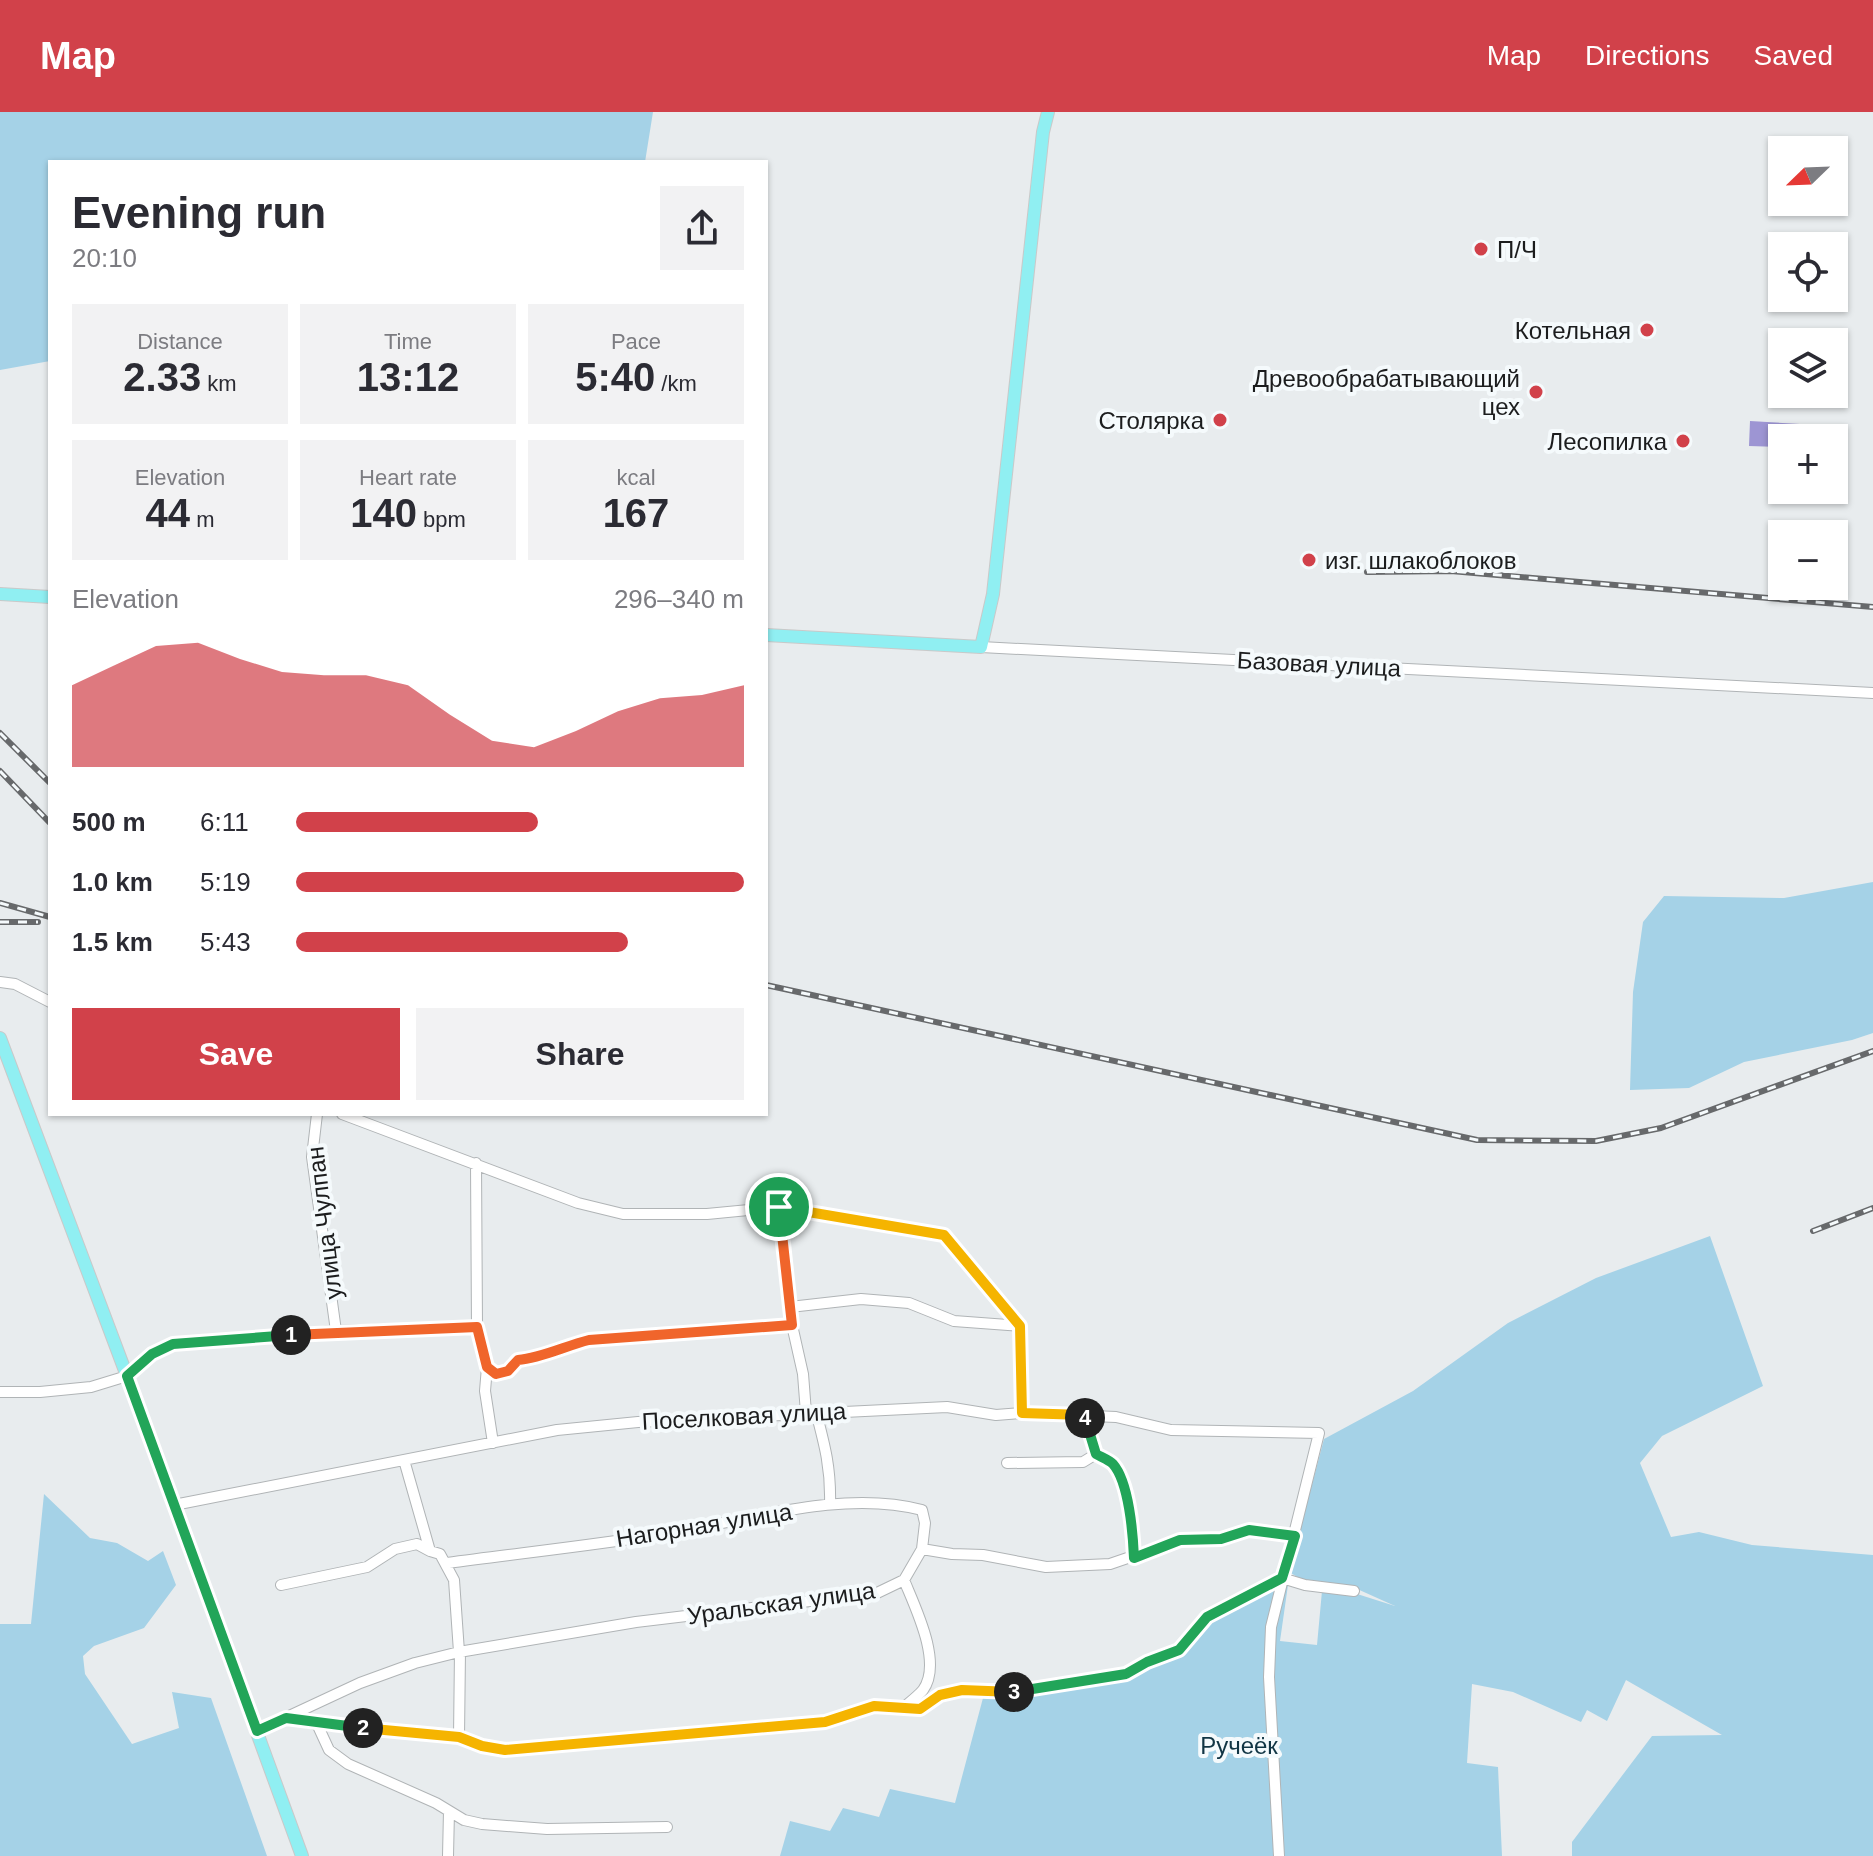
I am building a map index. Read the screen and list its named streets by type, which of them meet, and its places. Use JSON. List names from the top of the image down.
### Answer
{
  "streets": {
    "main road": ["Базовая улица"],
    "street": [
      "улица Чулпан",
      "Поселковая улица",
      "Нагорная улица",
      "Уральская улица"
    ]
  },
  "crossings": [
    ["Нагорная улица", "Уральская улица"]
  ],
  "parks": ["Ручеёк"],
  "places": [
    "П/Ч",
    "Котельная",
    "Древообрабатывающий цех",
    "Столярка",
    "Лесопилка",
    "изг. шлакоблоков"
  ],
  "north": "bottom left",
  "page": {
    "header": "Map",
    "nav": ["Map", "Directions", "Saved"],
    "map_buttons": ["+", "−"],
    "heading": ["Evening run", "20:10"],
    "stats": [
      ["Distance", "2.33 km"],
      ["Time", "13:12"],
      ["Pace", "5:40 /km"],
      ["Elevation", "44 m"],
      ["Heart rate", "140 bpm"],
      ["kcal", "167"]
    ],
    "chart": ["Elevation", "296–340 m"],
    "list": [
      {
        "name": "500 m",
        "note": "6:11"
      },
      {
        "name": "1.0 km",
        "note": "5:19"
      },
      {
        "name": "1.5 km",
        "note": "5:43"
      }
    ],
    "buttons": ["Save", "Share"],
    "pins": [
      "1",
      "4",
      "3",
      "2"
    ]
  }
}
